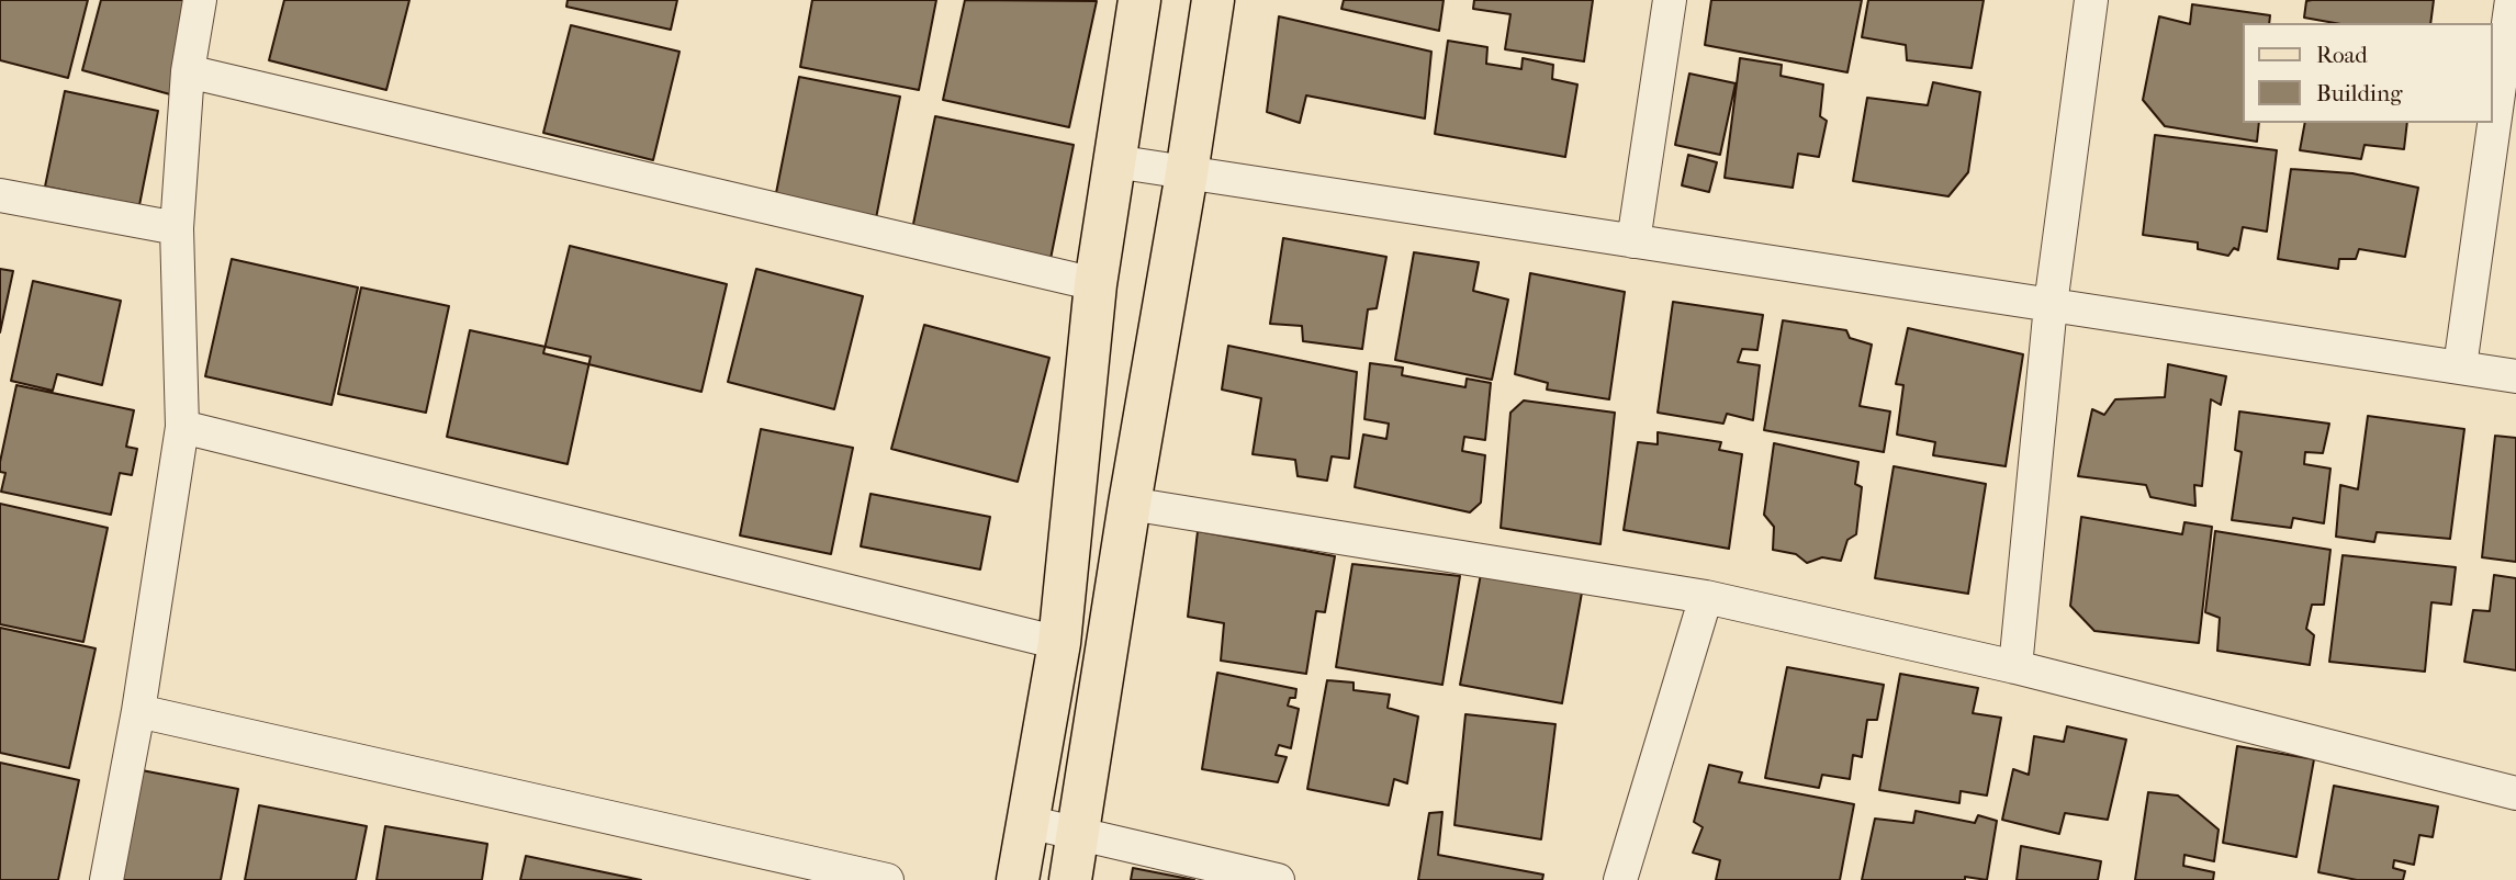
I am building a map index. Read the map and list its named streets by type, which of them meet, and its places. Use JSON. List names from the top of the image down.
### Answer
{
  "legend": ["Road", "Building"]
}
